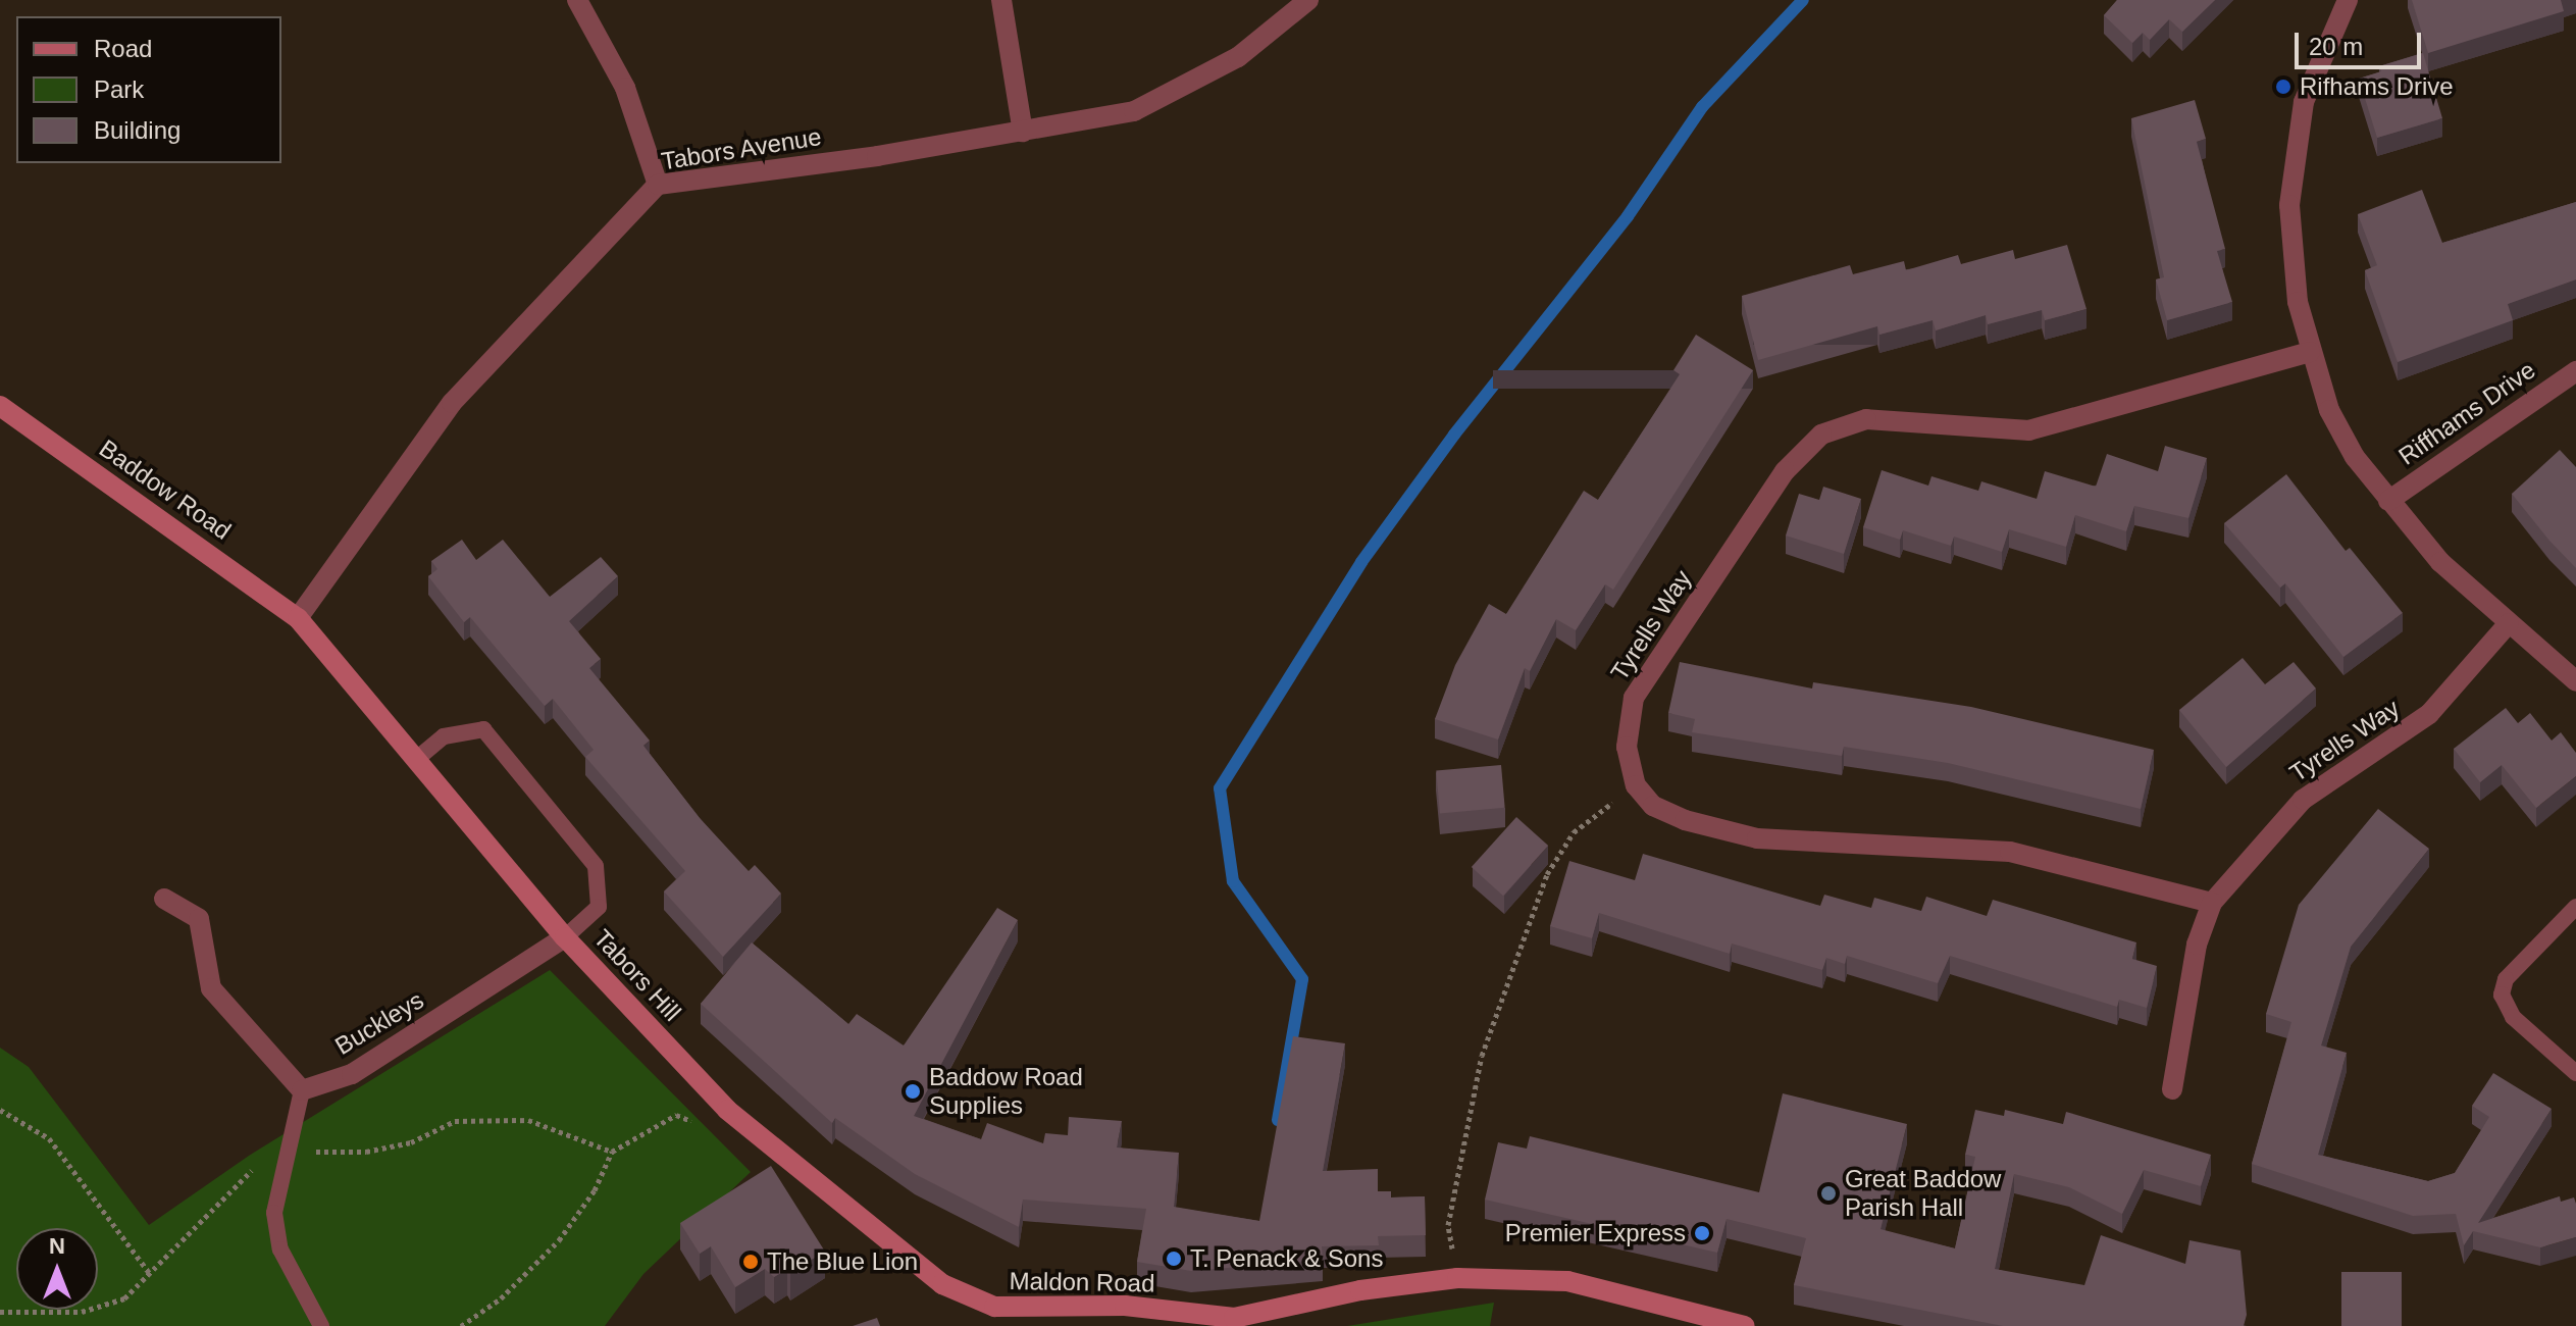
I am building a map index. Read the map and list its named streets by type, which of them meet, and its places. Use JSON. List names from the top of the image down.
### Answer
{
  "streets": {
    "street": [
      "Tabors Avenue",
      "Riffhams Drive",
      "Baddow Road",
      "Tyrells Way",
      "Tabors Hill",
      "Buckleys",
      "Maldon Road"
    ]
  },
  "crossings": [
    ["Tabors Avenue", "Baddow Road"],
    ["Tabors Avenue", "Tabors Hill"],
    ["Baddow Road", "Tabors Hill"],
    ["Tabors Hill", "Buckleys"],
    ["Tabors Hill", "Maldon Road"]
  ],
  "places": [
    "Rifhams Drive",
    "Baddow Road Supplies",
    "Great Baddow Parish Hall",
    "Premier Express",
    "T. Penack & Sons",
    "The Blue Lion"
  ],
  "legend": ["Road", "Park", "Building"],
  "scale_bar": "20 m",
  "north": "top"
}
